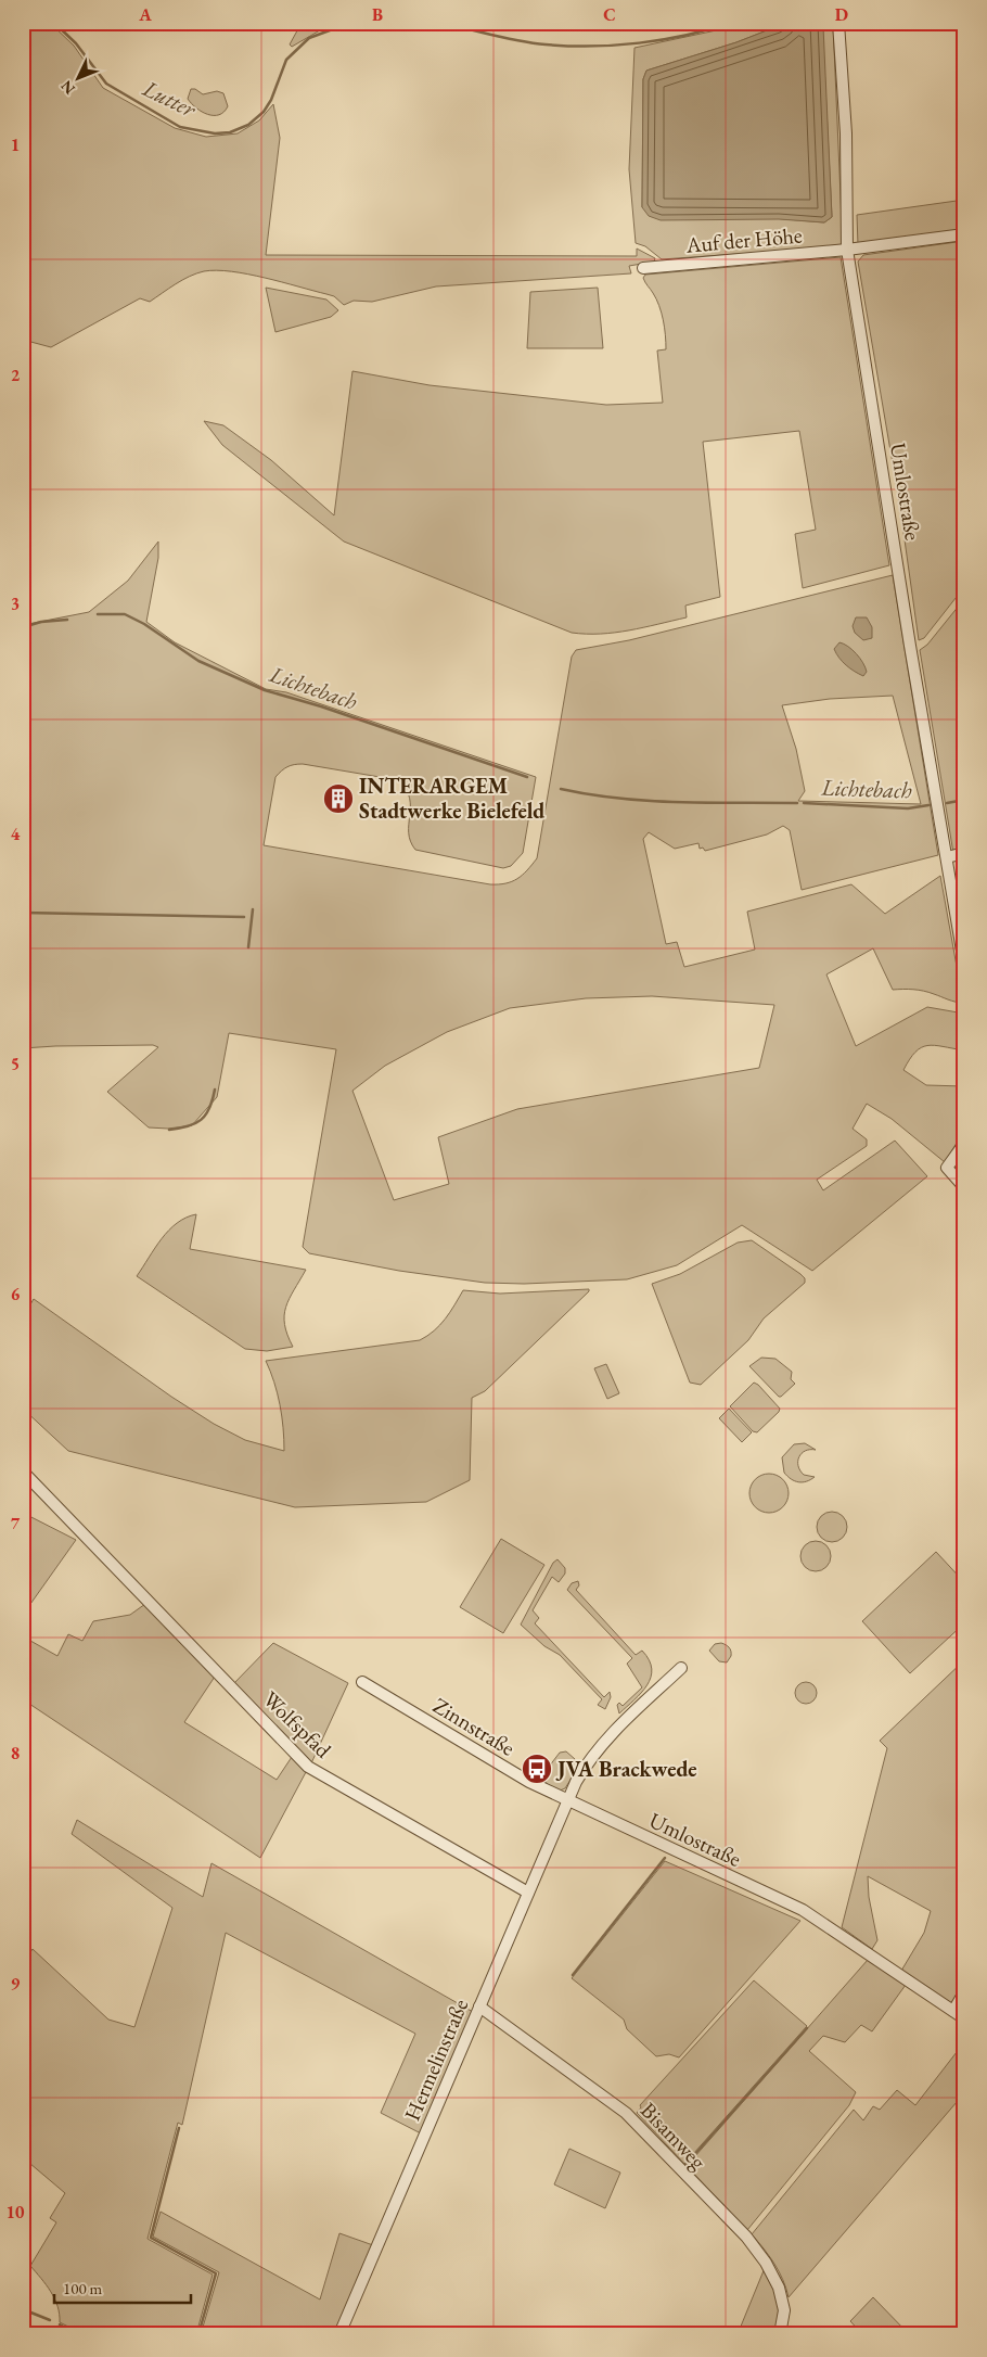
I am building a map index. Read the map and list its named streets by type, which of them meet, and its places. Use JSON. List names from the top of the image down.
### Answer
{
  "streets": {
    "street": [
      "Auf der Höhe",
      "Umlostraße",
      "Wolfspfad",
      "Zinnstraße",
      "Hermelinstraße",
      "Bisamweg"
    ]
  },
  "crossings": [
    ["Auf der Höhe", "Umlostraße"],
    ["Umlostraße", "Zinnstraße"],
    ["Umlostraße", "Hermelinstraße"],
    ["Wolfspfad", "Hermelinstraße"],
    ["Zinnstraße", "Hermelinstraße"],
    ["Hermelinstraße", "Bisamweg"]
  ],
  "water": ["Lutter", "Lichtebach"],
  "places": {
    "building": ["INTERARGEM Stadtwerke Bielefeld"],
    "bus stop": ["JVA Brackwede"]
  },
  "scale_bar": "100 m",
  "north": "bottom left",
  "grid": {
    "columns": [
      "A",
      "B",
      "C",
      "D"
    ],
    "rows": [
      "1",
      "2",
      "3",
      "4",
      "5",
      "6",
      "7",
      "8",
      "9",
      "10"
    ]
  }
}
